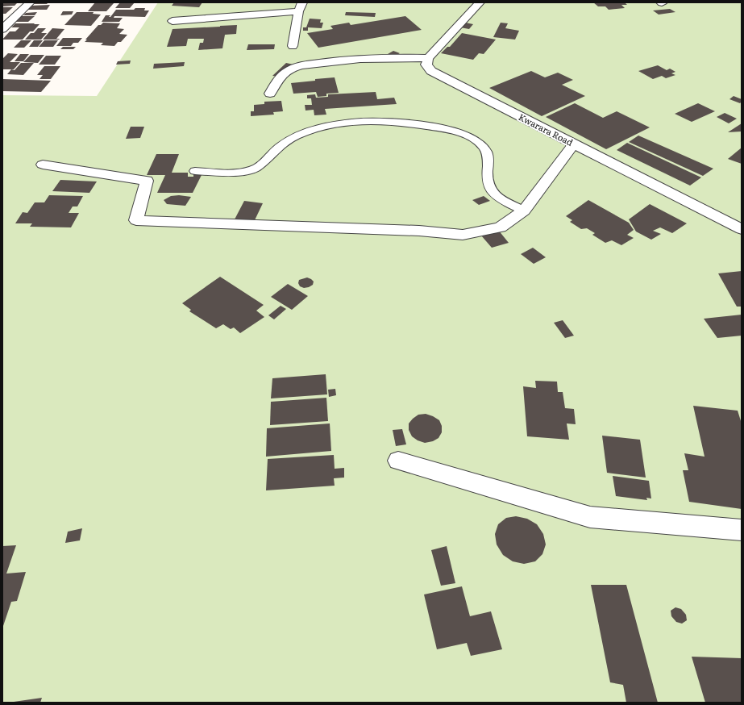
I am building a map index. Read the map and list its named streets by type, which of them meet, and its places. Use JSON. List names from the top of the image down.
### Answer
{
  "streets": {
    "street": ["Kwarara Road"]
  }
}
